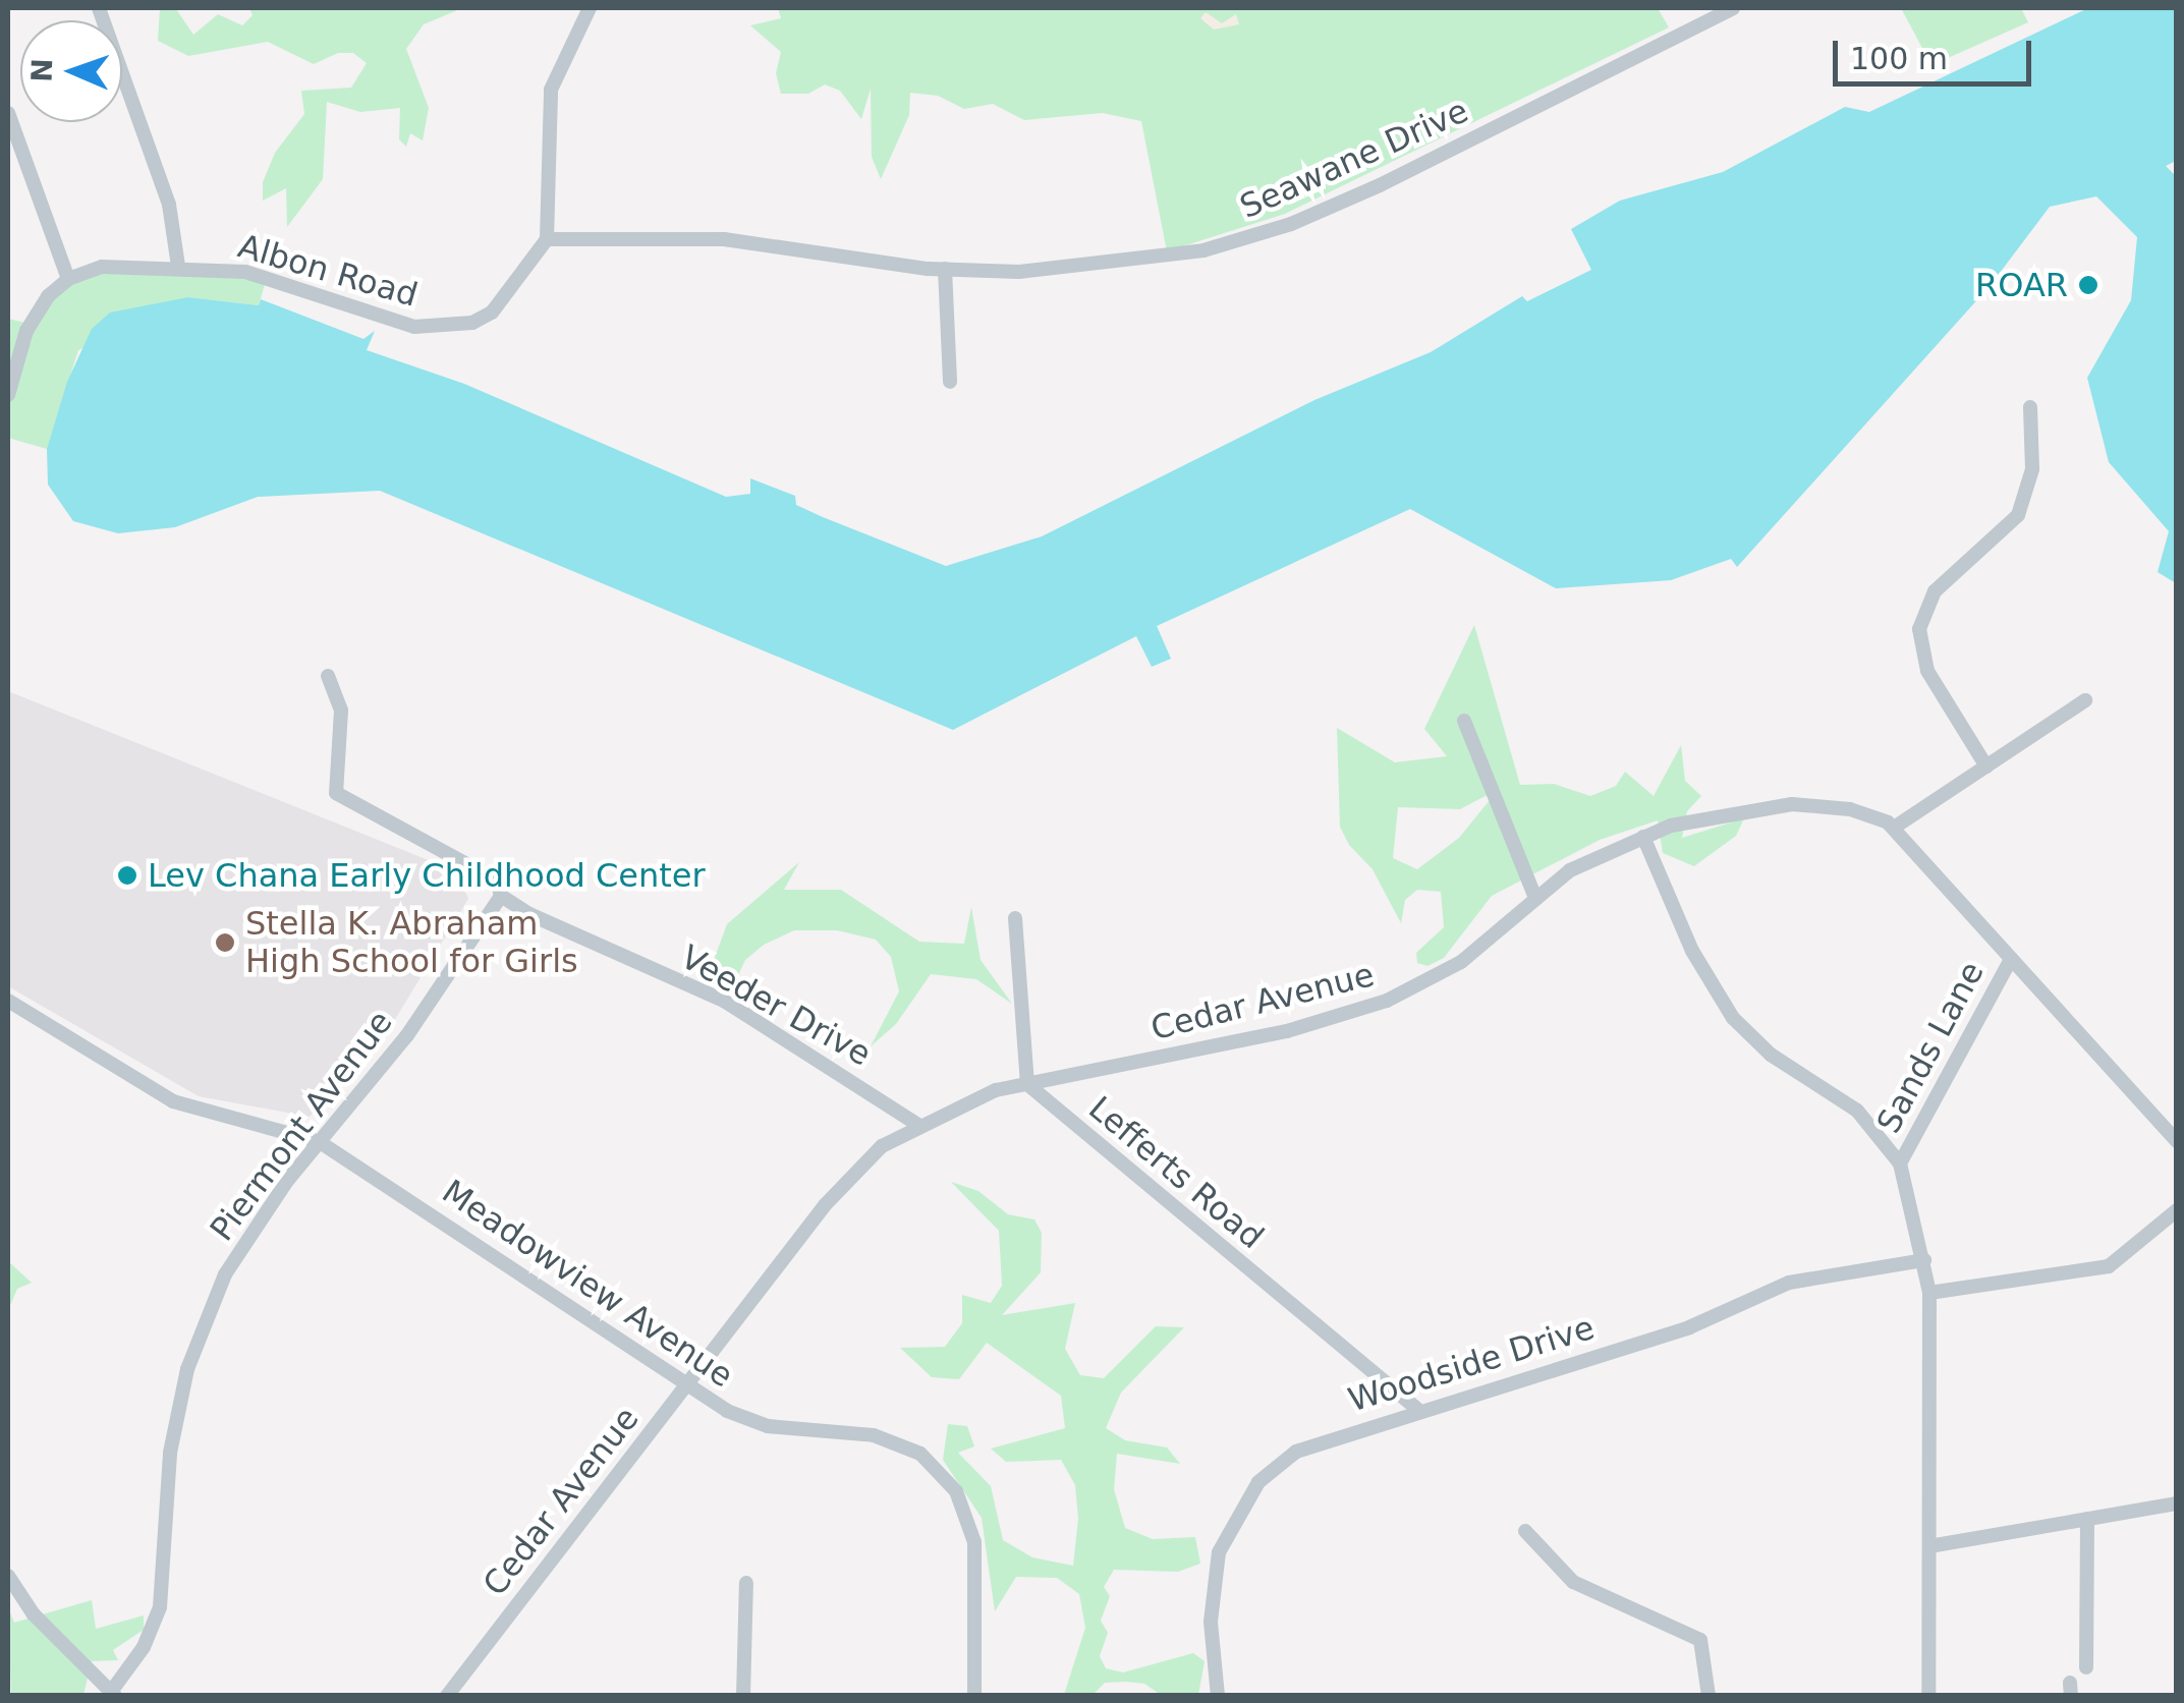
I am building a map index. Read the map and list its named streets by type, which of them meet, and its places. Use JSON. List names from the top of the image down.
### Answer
{
  "streets": {
    "street": [
      "Seawane Drive",
      "Albon Road",
      "Cedar Avenue",
      "Veeder Drive",
      "Sands Lane",
      "Piermont Avenue",
      "Lefferts Road",
      "Meadowview Avenue",
      "Woodside Drive"
    ]
  },
  "crossings": [
    ["Seawane Drive", "Albon Road"],
    ["Cedar Avenue", "Veeder Drive"],
    ["Cedar Avenue", "Sands Lane"],
    ["Cedar Avenue", "Lefferts Road"],
    ["Cedar Avenue", "Meadowview Avenue"],
    ["Veeder Drive", "Piermont Avenue"],
    ["Piermont Avenue", "Meadowview Avenue"],
    ["Lefferts Road", "Woodside Drive"]
  ],
  "places": ["ROAR", "Lev Chana Early Childhood Center", "Stella K. Abraham High School for Girls"],
  "scale_bar": "100 m",
  "north": "left"
}
